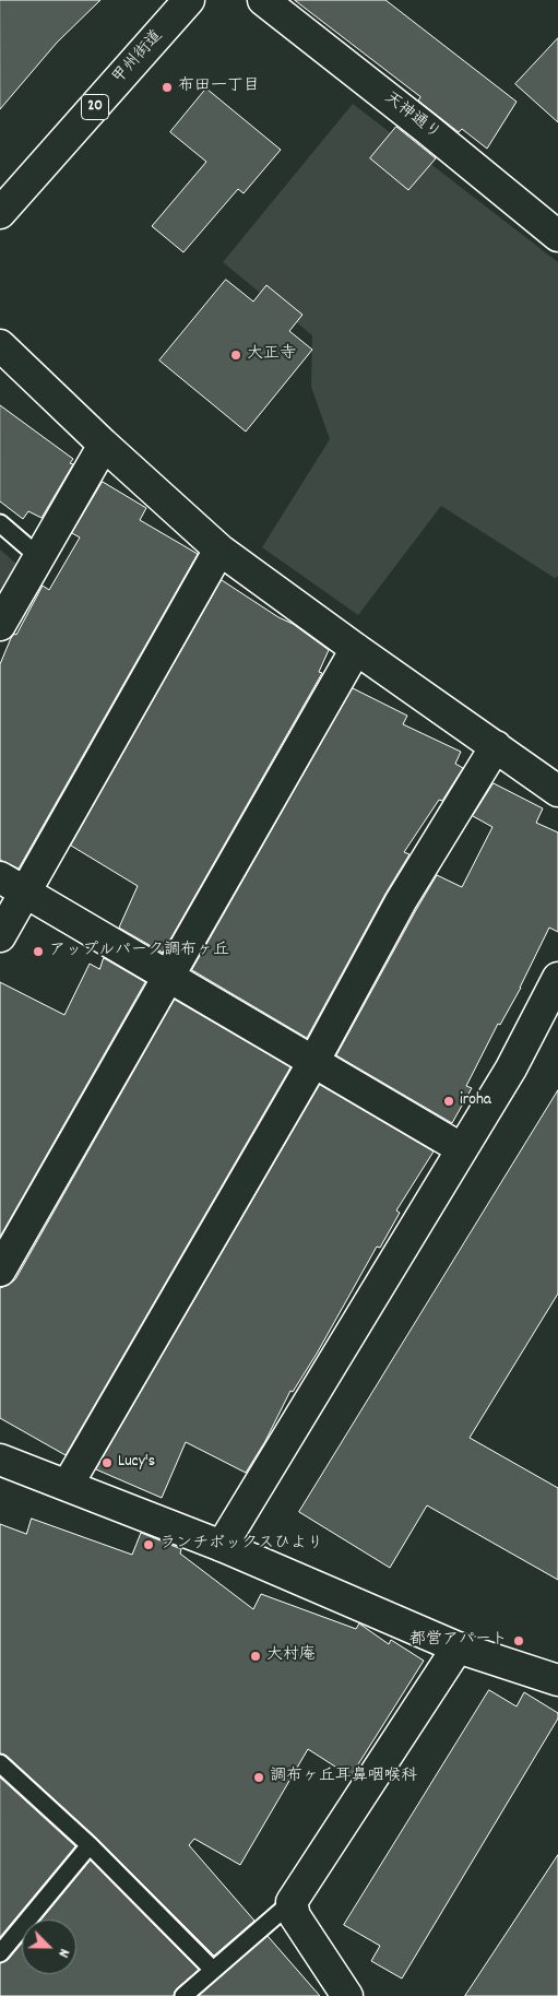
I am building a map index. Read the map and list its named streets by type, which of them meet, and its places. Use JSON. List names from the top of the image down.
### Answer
{
  "streets": {
    "main road": ["甲州街道", "20", "天神通り"]
  },
  "places": [
    "布田一丁目",
    "大正寺",
    "アップルパーク調布ヶ丘",
    "iroha",
    "Lucy's",
    "ランチボックスひより",
    "都営アパート",
    "大村庵",
    "調布ヶ丘耳鼻咽喉科"
  ],
  "north": "bottom right"
}
